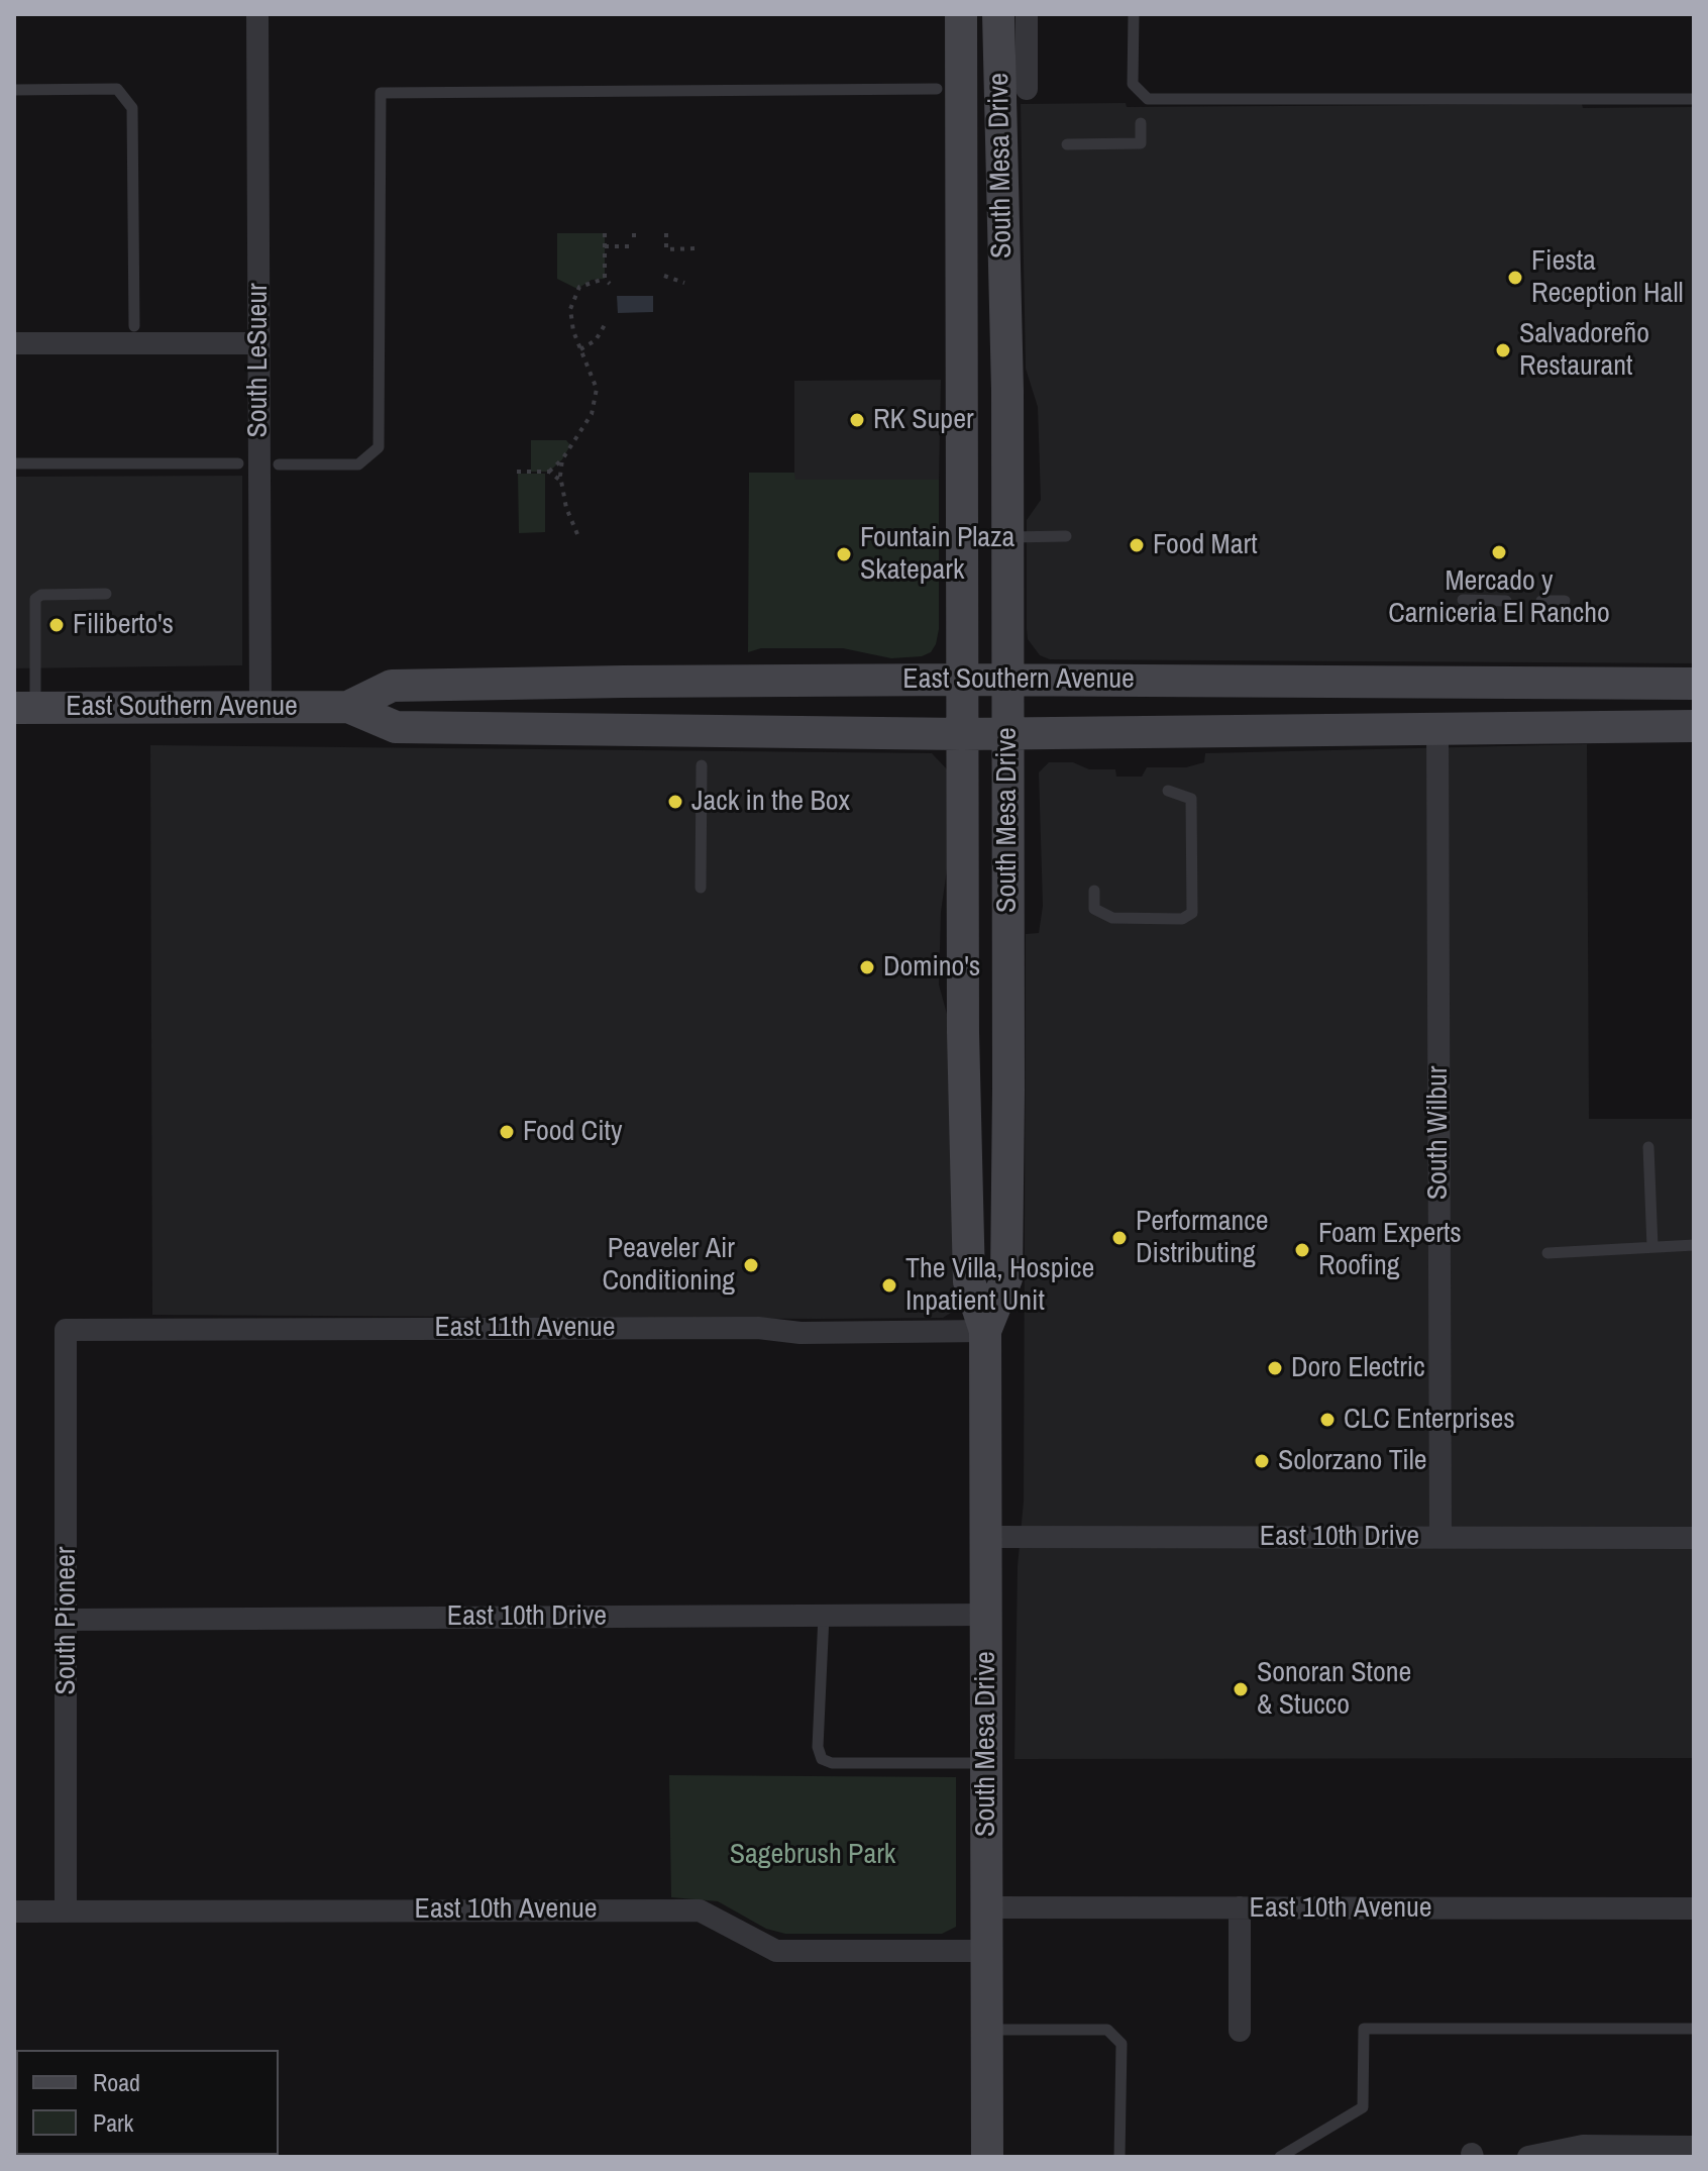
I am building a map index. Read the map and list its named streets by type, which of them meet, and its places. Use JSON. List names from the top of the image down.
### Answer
{
  "streets": {
    "main road": ["South Mesa Drive", "East Southern Avenue"],
    "street": [
      "South LeSueur",
      "South Wilbur",
      "East 11th Avenue",
      "East 10th Drive",
      "South Pioneer",
      "East 10th Avenue"
    ]
  },
  "crossings": [
    ["South Mesa Drive", "East Southern Avenue"],
    ["South Mesa Drive", "East 11th Avenue"],
    ["South Mesa Drive", "East 10th Drive"],
    ["South Mesa Drive", "East 10th Avenue"],
    ["South LeSueur", "East Southern Avenue"],
    ["East Southern Avenue", "South Wilbur"],
    ["South Wilbur", "East 10th Drive"],
    ["East 11th Avenue", "South Pioneer"],
    ["East 10th Drive", "South Pioneer"],
    ["South Pioneer", "East 10th Avenue"]
  ],
  "parks": ["Sagebrush Park"],
  "places": [
    "Fiesta Reception Hall",
    "Salvadoreño Restaurant",
    "RK Super",
    "Food Mart",
    "Mercado y Carniceria El Rancho",
    "Fountain Plaza Skatepark",
    "Filiberto's",
    "Jack in the Box",
    "Domino's",
    "Food City",
    "Performance Distributing",
    "Foam Experts Roofing",
    "Peaveler Air Conditioning",
    "The Villa, Hospice Inpatient Unit",
    "Doro Electric",
    "CLC Enterprises",
    "Solorzano Tile",
    "Sonoran Stone & Stucco"
  ],
  "legend": ["Road", "Park"]
}
